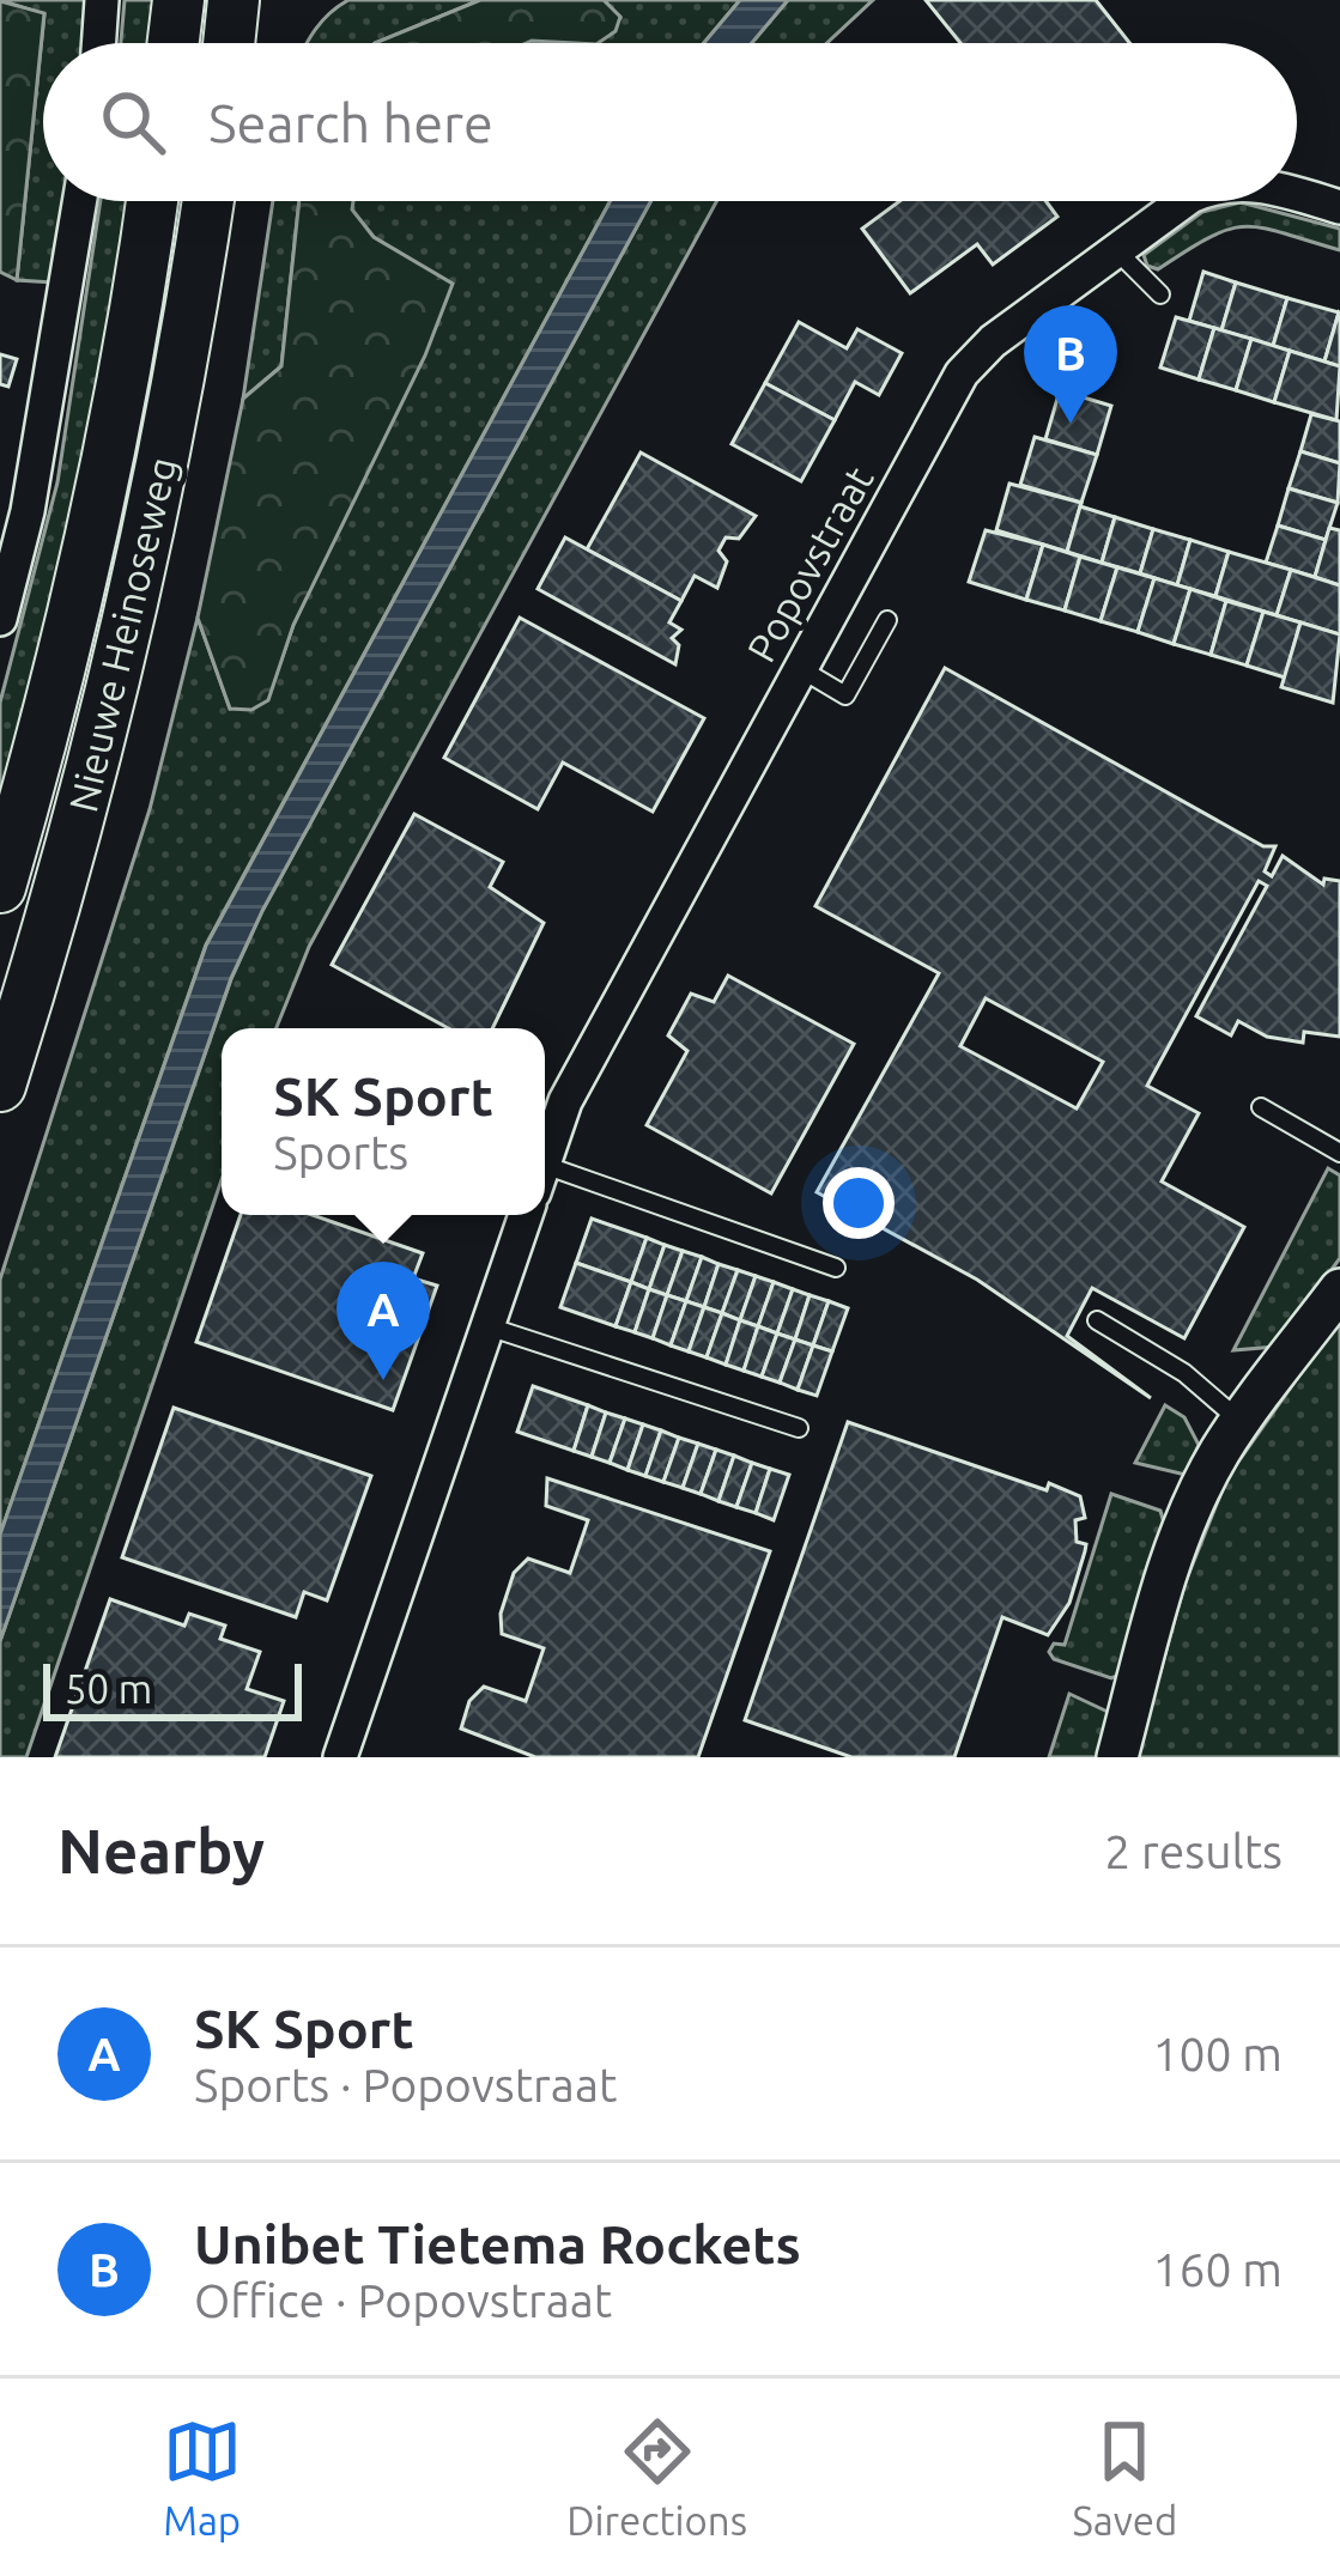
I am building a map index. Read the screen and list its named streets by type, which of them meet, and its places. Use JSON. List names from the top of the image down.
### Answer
{
  "streets": {
    "highway": ["Nieuwe Heinoseweg"],
    "street": ["Popovstraat"]
  },
  "scale_bar": "50 m",
  "page": {
    "search": "Search here",
    "pins": ["B", "A"],
    "popup": ["SK Sport", "Sports"],
    "scale": "50 m",
    "heading": ["Nearby", "2 results"],
    "list": [
      {
        "mark": "A",
        "name": "SK Sport",
        "note": "Sports · Popovstraat",
        "value": "100 m"
      },
      {
        "mark": "B",
        "name": "Unibet Tietema Rockets",
        "note": "Office · Popovstraat",
        "value": "160 m"
      }
    ],
    "nav": ["Map", "Directions", "Saved"]
  }
}
